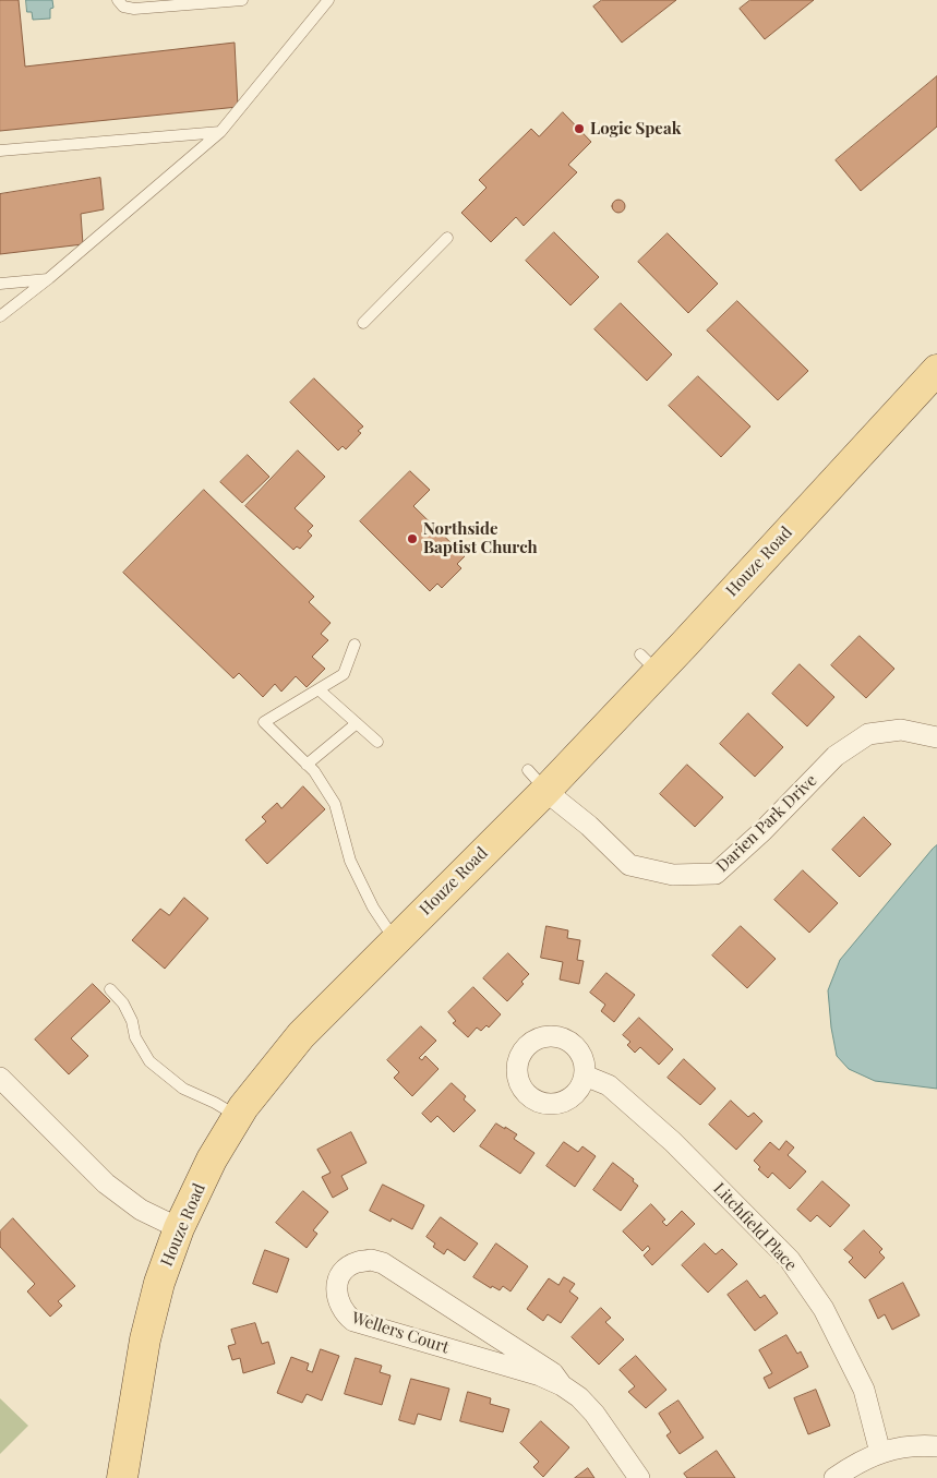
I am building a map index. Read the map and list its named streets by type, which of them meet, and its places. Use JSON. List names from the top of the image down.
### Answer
{
  "streets": {
    "main road": ["Houze Road"],
    "street": ["Darien Park Drive", "Litchfield Place", "Wellers Court"]
  },
  "crossings": [
    ["Houze Road", "Darien Park Drive"]
  ],
  "places": ["Logic Speak", "Northside Baptist Church"]
}
